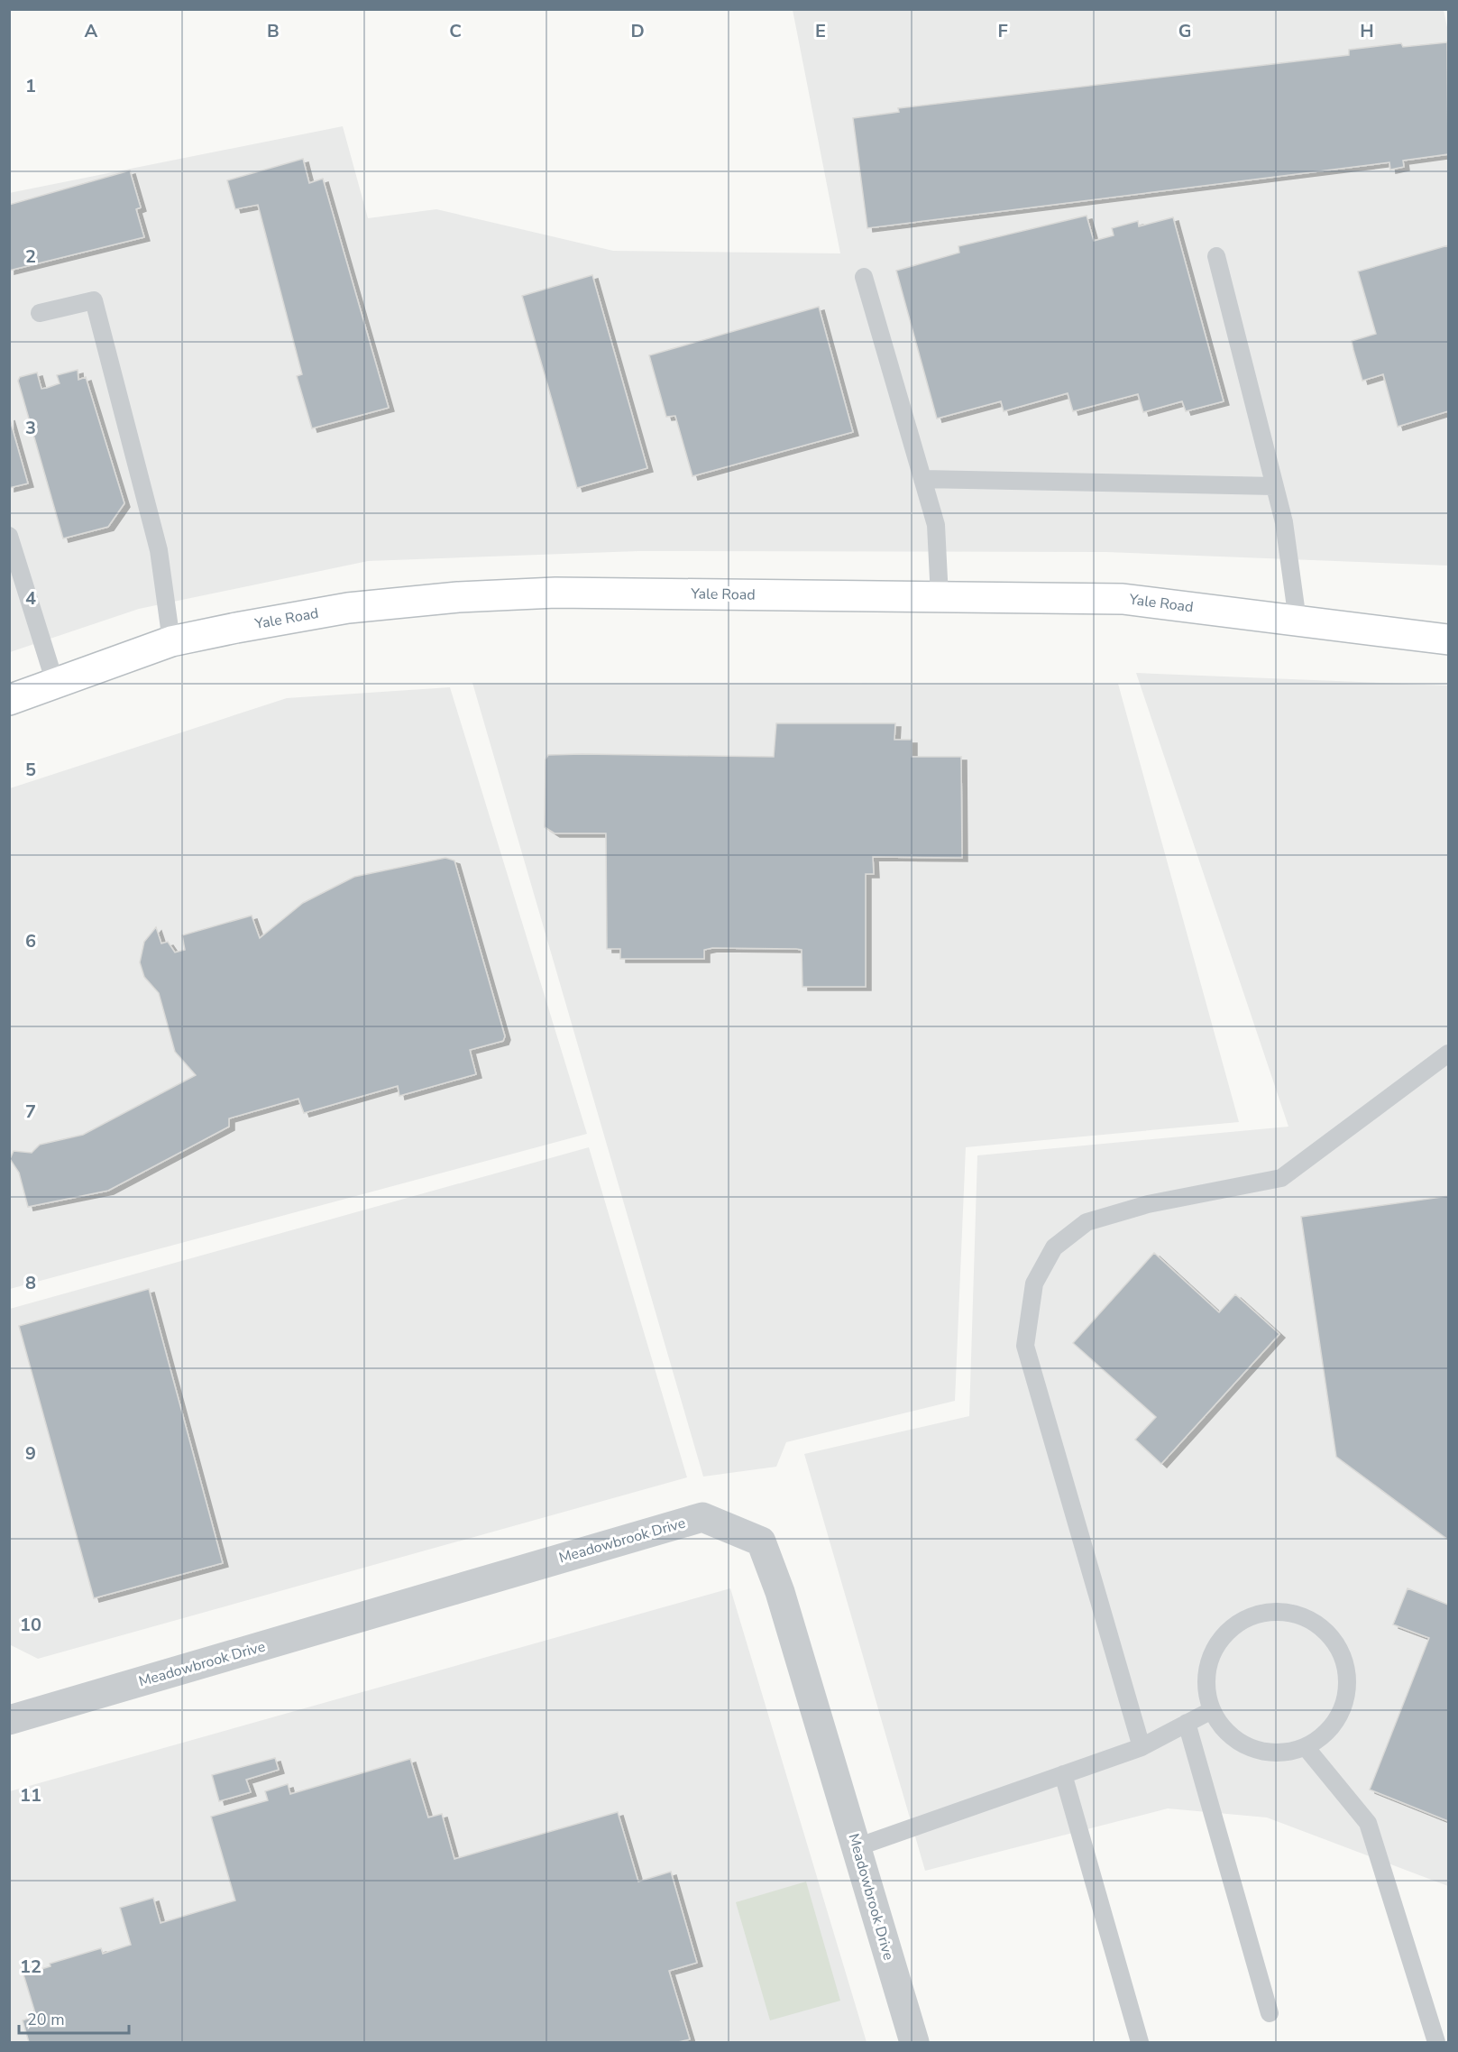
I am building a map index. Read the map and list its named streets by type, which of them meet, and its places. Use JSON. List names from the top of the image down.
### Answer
{
  "streets": {
    "main road": ["Yale Road"],
    "street": ["Meadowbrook Drive"]
  },
  "scale_bar": "20 m",
  "grid": {
    "columns": [
      "A",
      "B",
      "C",
      "D",
      "E",
      "F",
      "G",
      "H"
    ],
    "rows": [
      "1",
      "2",
      "3",
      "4",
      "5",
      "6",
      "7",
      "8",
      "9",
      "10",
      "11",
      "12"
    ]
  }
}
